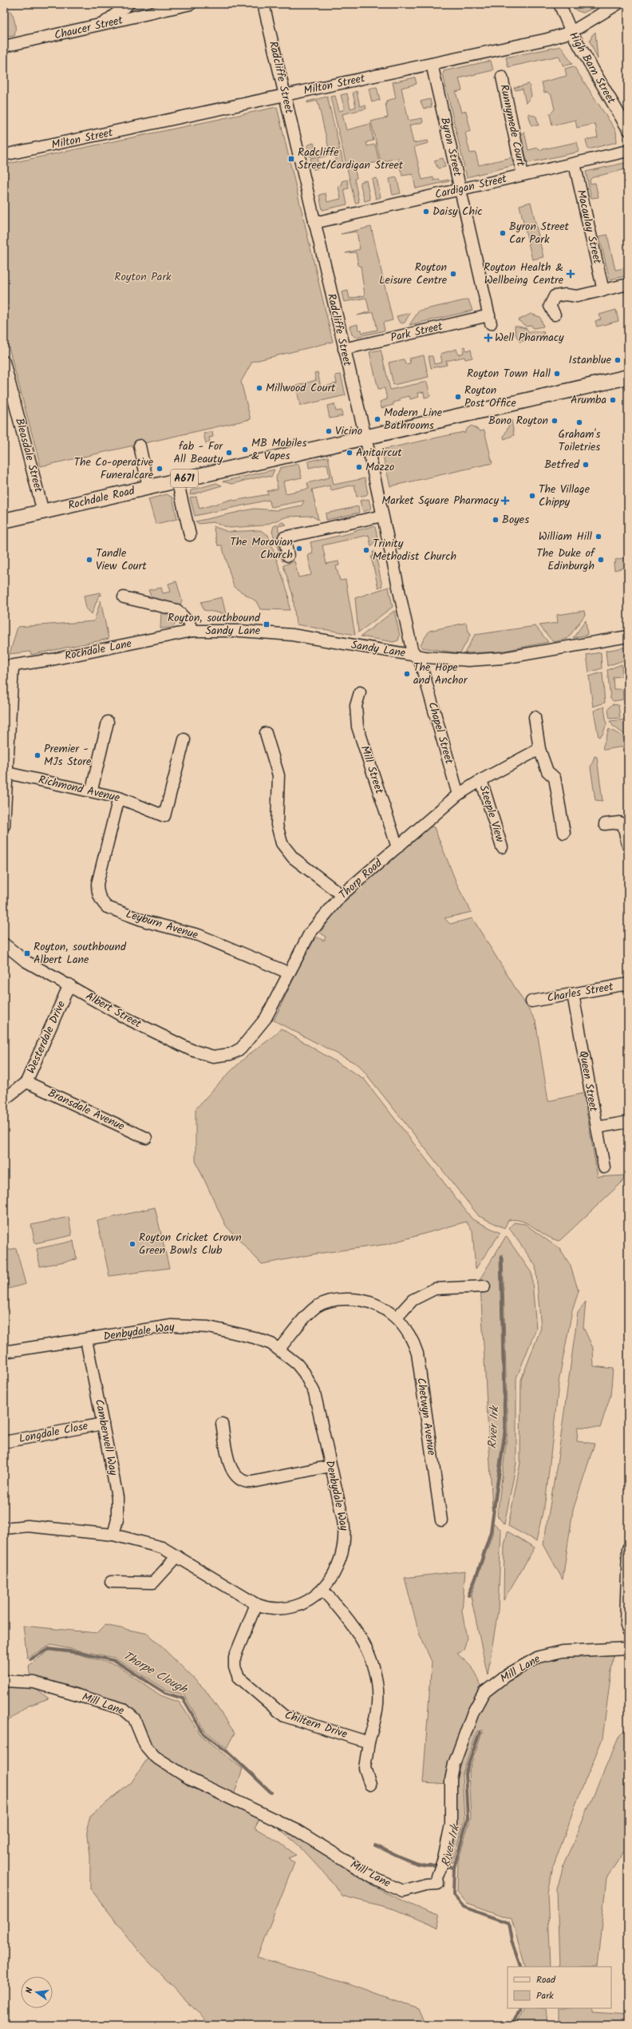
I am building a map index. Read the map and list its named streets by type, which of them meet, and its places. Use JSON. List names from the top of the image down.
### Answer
{
  "streets": {
    "main road": ["A671", "Rochdale Road"],
    "street": [
      "Chaucer Street",
      "High Barn Street",
      "Radcliffe Street",
      "Milton Street",
      "Runnymede Court",
      "Byron Street",
      "Cardigan Street",
      "Macaulay Street",
      "Park Street",
      "Bleasdale Street",
      "Sandy Lane",
      "Rochdale Lane",
      "Chapel Street",
      "Mill Street",
      "Richmond Avenue",
      "Steeple View",
      "Thorp Road",
      "Leyburn Avenue",
      "Charles Street",
      "Albert Street",
      "Westerdale Drive",
      "Queen Street",
      "Bransdale Avenue",
      "Denbydale Way",
      "Chetwyn Avenue",
      "Longdale Close",
      "Camberwell Way",
      "Mill Lane",
      "Chiltern Drive"
    ]
  },
  "crossings": [
    ["High Barn Street", "Milton Street"],
    ["Radcliffe Street", "Milton Street"],
    ["Radcliffe Street", "Cardigan Street"],
    ["Radcliffe Street", "Park Street"],
    ["Radcliffe Street", "Rochdale Road"],
    ["Radcliffe Street", "Sandy Lane"],
    ["Radcliffe Street", "Chapel Street"],
    ["Milton Street", "Byron Street"],
    ["Runnymede Court", "Cardigan Street"],
    ["Byron Street", "Cardigan Street"],
    ["Byron Street", "Park Street"],
    ["Cardigan Street", "Macaulay Street"],
    ["Bleasdale Street", "Rochdale Road"],
    ["Sandy Lane", "Rochdale Lane"],
    ["Sandy Lane", "Chapel Street"],
    ["Chapel Street", "Thorp Road"],
    ["Mill Street", "Thorp Road"],
    ["Richmond Avenue", "Leyburn Avenue"],
    ["Steeple View", "Thorp Road"],
    ["Thorp Road", "Leyburn Avenue"],
    ["Thorp Road", "Albert Street"],
    ["Charles Street", "Queen Street"],
    ["Albert Street", "Westerdale Drive"],
    ["Westerdale Drive", "Bransdale Avenue"],
    ["Denbydale Way", "Chetwyn Avenue"],
    ["Denbydale Way", "Camberwell Way"],
    ["Denbydale Way", "Chiltern Drive"],
    ["Longdale Close", "Camberwell Way"]
  ],
  "water": ["River Irk", "Thorpe Clough"],
  "parks": ["Royton Park"],
  "places": {
    "transit": ["Radcliffe Street/Cardigan Street", "Royton, southbound Sandy Lane", "Royton, southbound Albert Lane"],
    "other": [
      "Daisy Chic",
      "Byron Street Car Park",
      "Royton Leisure Centre",
      "Istanblue",
      "Royton Town Hall",
      "Millwood Court",
      "Royton Post Office",
      "Arumba",
      "Modern Line Bathrooms",
      "Bono Royton",
      "Graham's Toiletries",
      "Vicino",
      "MB Mobiles & Vapes",
      "fab - For All Beauty",
      "Anitaircut",
      "Betfred",
      "Mazzo",
      "The Co-operative Funeralcare",
      "The Village Chippy",
      "Boyes",
      "William Hill",
      "The Moravian Church",
      "Trinity Methodist Church",
      "Tandle View Court",
      "The Duke of Edinburgh",
      "The Hope and Anchor",
      "Premier - MJs Store",
      "Royton Cricket Crown Green Bowls Club"
    ],
    "health": ["Royton Health & Wellbeing Centre", "Well Pharmacy", "Market Square Pharmacy"]
  },
  "legend": ["Road", "Park"],
  "north": "left"
}
